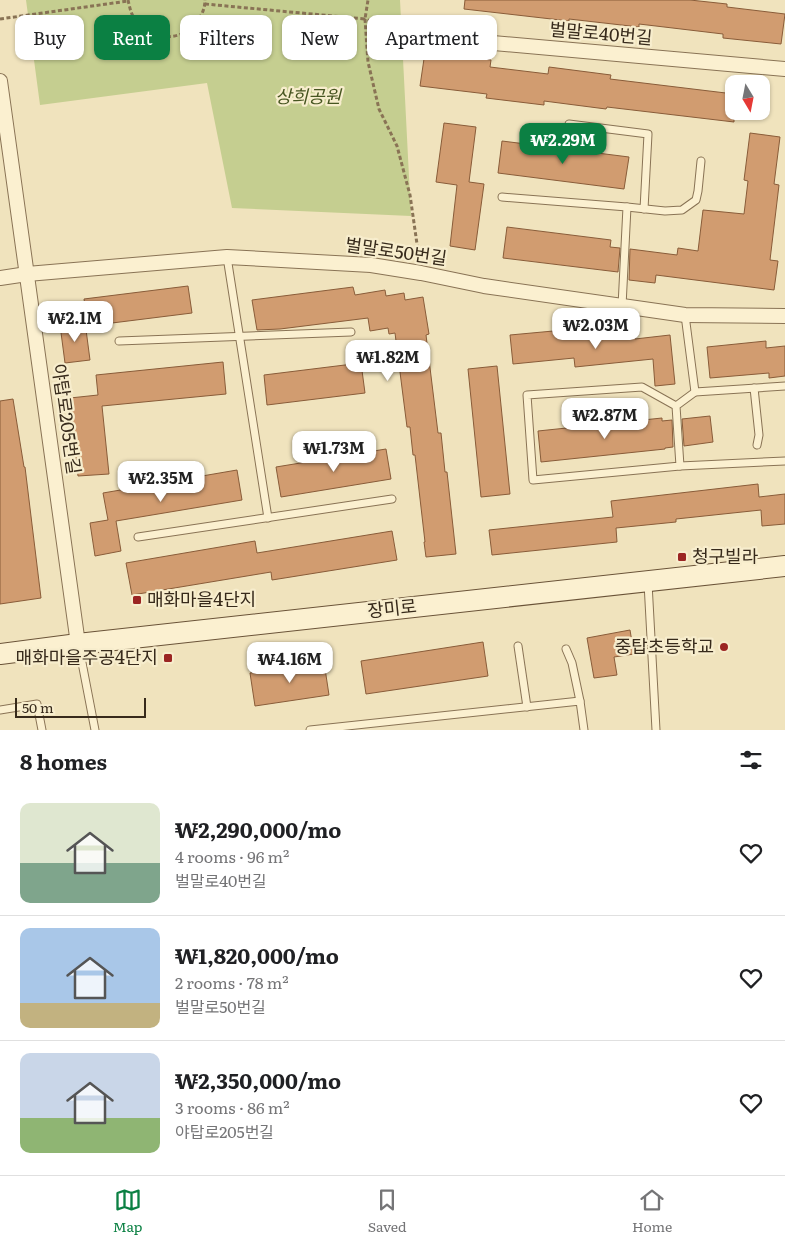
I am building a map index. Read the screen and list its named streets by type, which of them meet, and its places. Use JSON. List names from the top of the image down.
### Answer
{
  "streets": {
    "street": [
      "벌말로40번길",
      "벌말로50번길",
      "야탑로205번길",
      "장미로"
    ]
  },
  "crossings": [
    ["벌말로50번길", "야탑로205번길"],
    ["야탑로205번길", "장미로"]
  ],
  "parks": ["상희공원"],
  "places": {
    "transit": ["청구빌라", "매화마을4단지", "매화마을주공4단지"],
    "other": ["중탑초등학교"]
  },
  "scale_bar": "50 m",
  "north": "bottom",
  "page": {
    "chip": [
      "Buy",
      "Rent",
      "Filters",
      "New",
      "Apartment"
    ],
    "price": [
      "₩2.29M",
      "₩2.1M",
      "₩2.03M",
      "₩1.82M",
      "₩2.87M",
      "₩1.73M",
      "₩2.35M",
      "₩4.16M"
    ],
    "scale": "50 m",
    "heading": "8 homes",
    "list": [
      {
        "name": "₩2,290,000/mo",
        "note": "4 rooms · 96 m² · 벌말로40번길"
      },
      {
        "name": "₩1,820,000/mo",
        "note": "2 rooms · 78 m² · 벌말로50번길"
      },
      {
        "name": "₩2,350,000/mo",
        "note": "3 rooms · 86 m² · 야탑로205번길"
      }
    ],
    "tabs": ["Map", "Saved", "Home"]
  }
}
